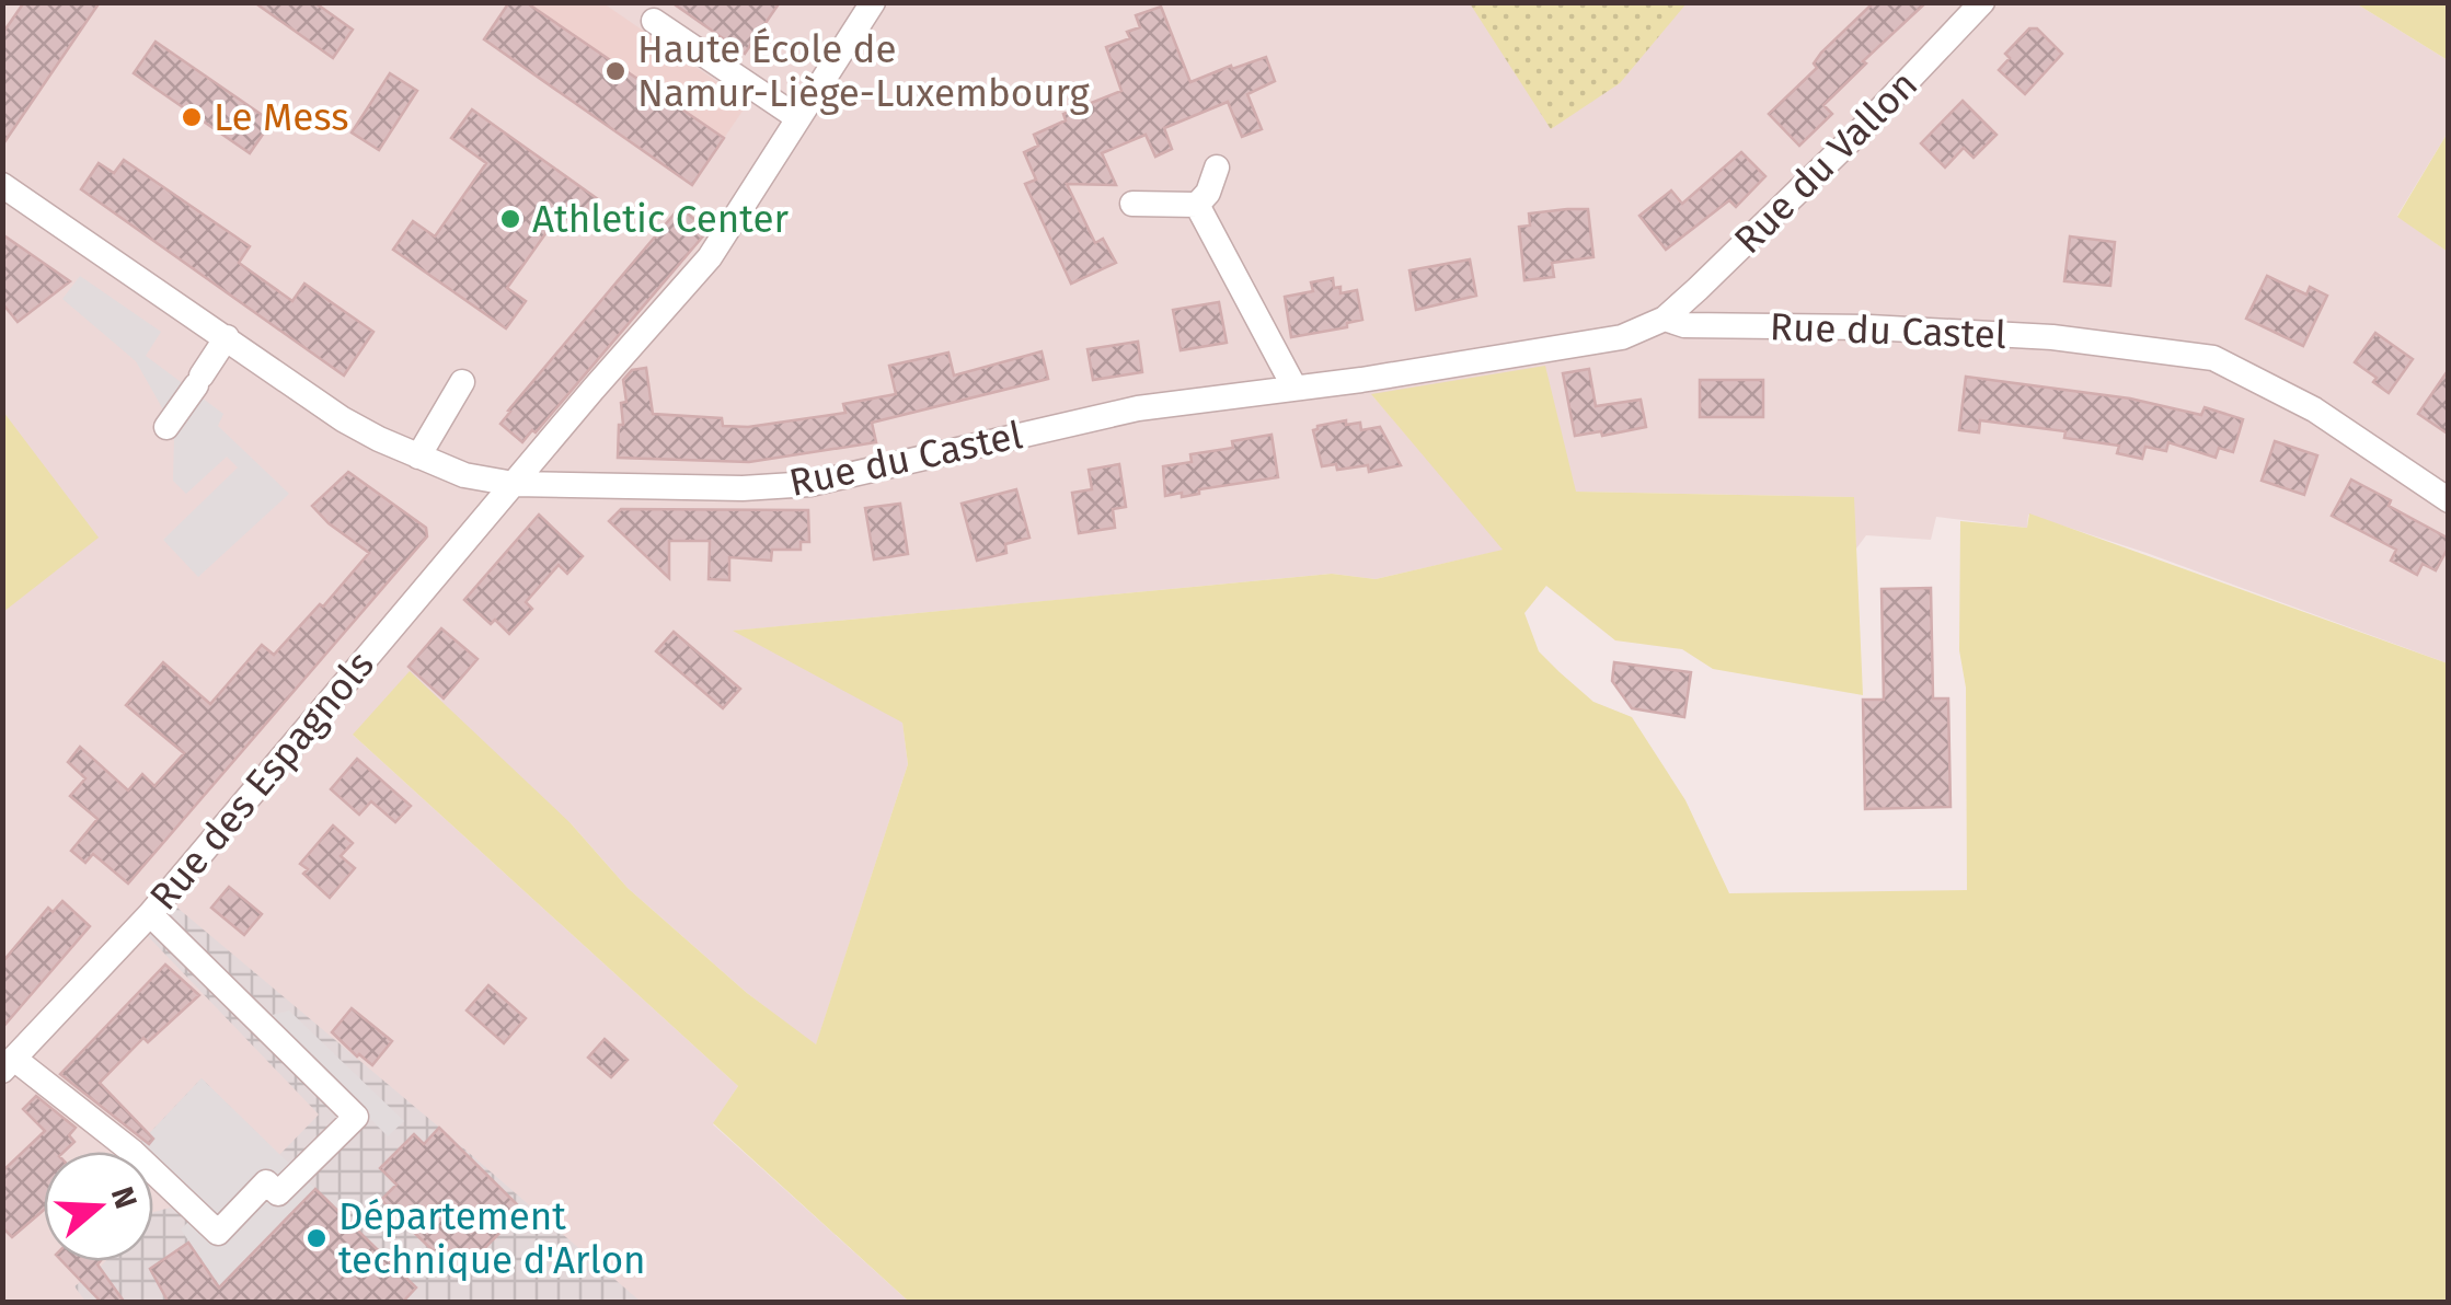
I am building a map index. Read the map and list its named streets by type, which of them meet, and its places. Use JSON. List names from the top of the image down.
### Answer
{
  "streets": {
    "street": ["Rue du Vallon", "Rue du Castel", "Rue des Espagnols"]
  },
  "crossings": [
    ["Rue du Vallon", "Rue du Castel"],
    ["Rue du Castel", "Rue des Espagnols"]
  ],
  "places": [
    "Haute École de Namur-Liège-Luxembourg",
    "Le Mess",
    "Athletic Center",
    "Département technique d'Arlon"
  ],
  "north": "right"
}
